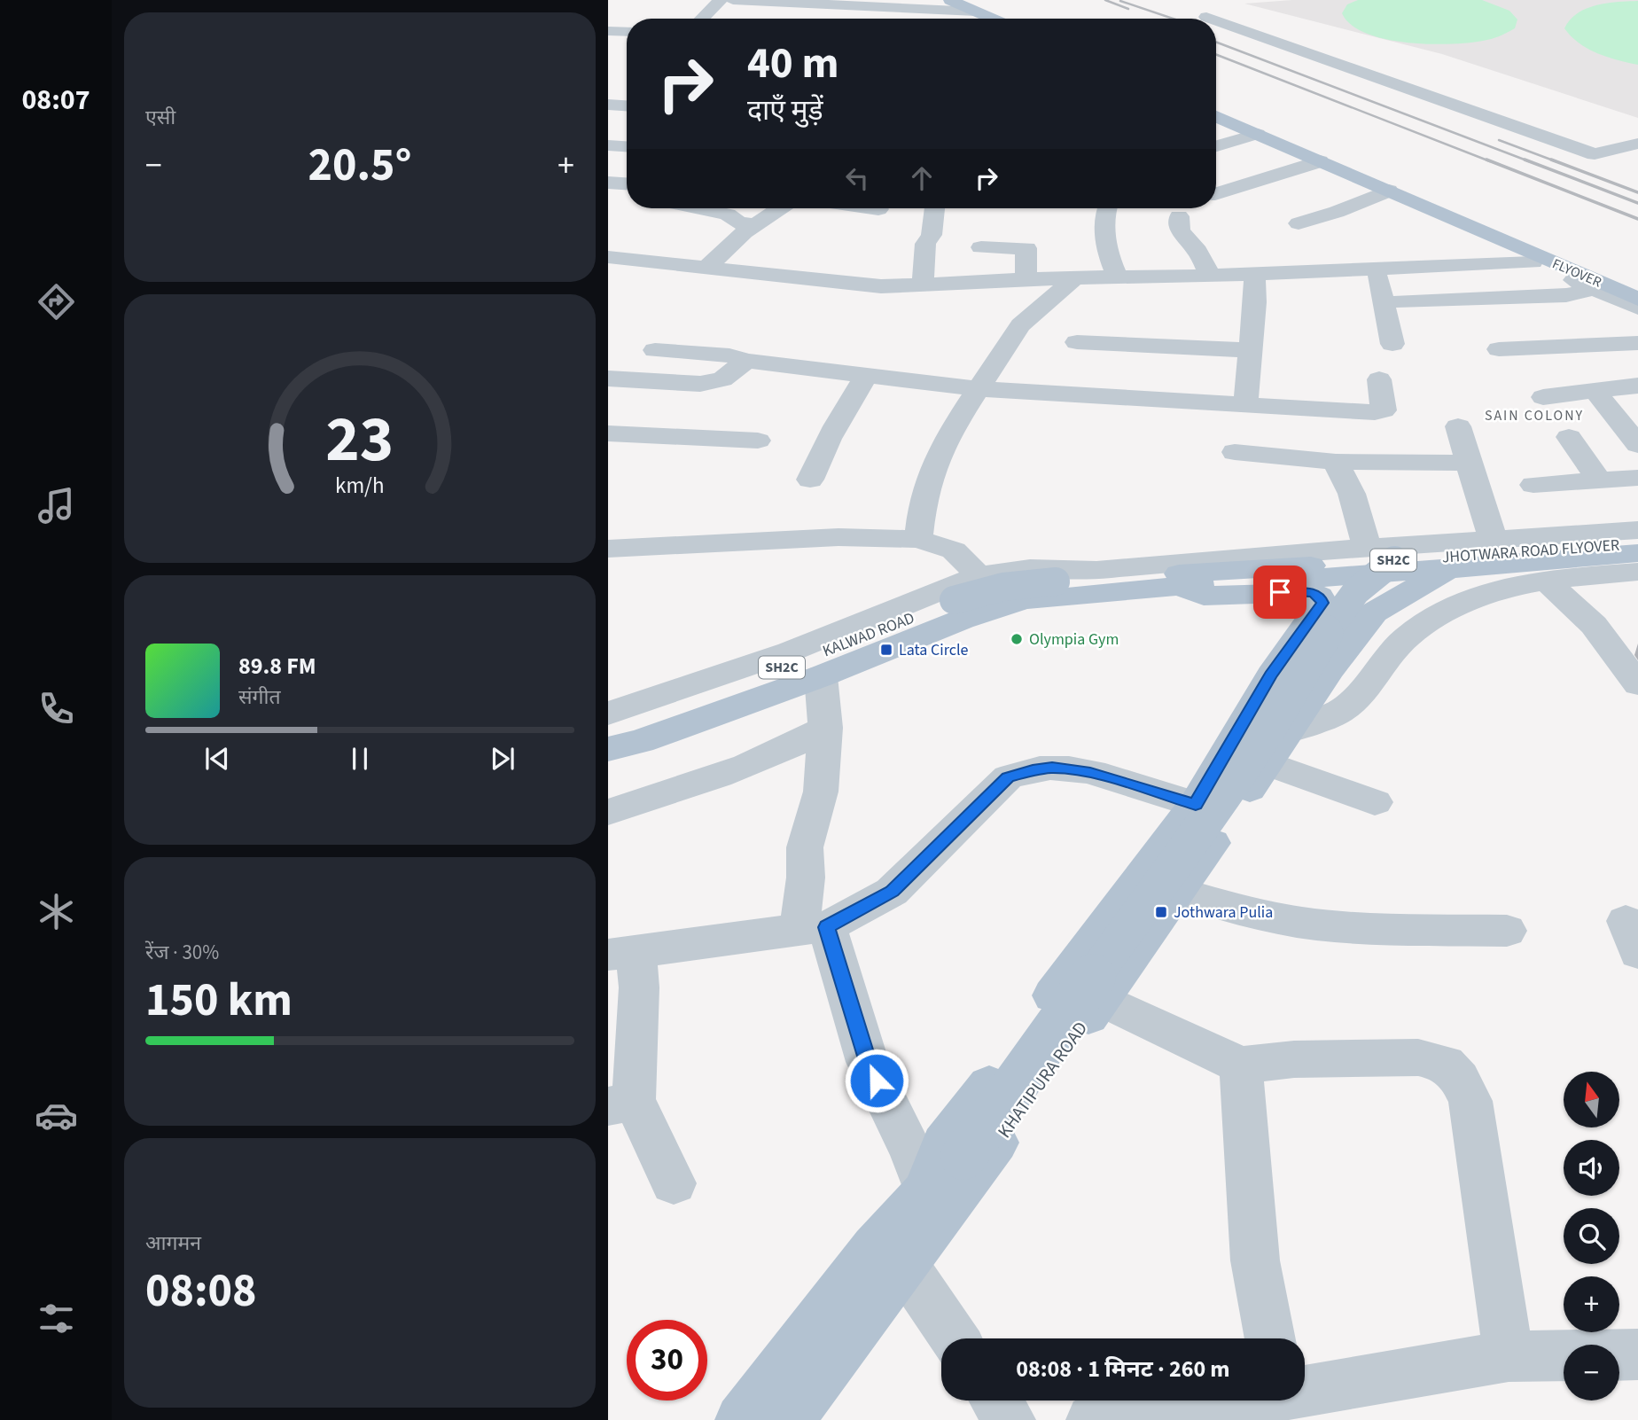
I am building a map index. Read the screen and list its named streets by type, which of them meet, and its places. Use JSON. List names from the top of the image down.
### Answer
{
  "streets": {
    "main road": [
      "FLYOVER",
      "JHOTWARA ROAD FLYOVER",
      "SH2C",
      "KALWAD ROAD",
      "KHATIPURA ROAD"
    ]
  },
  "crossings": [
    ["JHOTWARA ROAD FLYOVER", "SH2C"],
    ["JHOTWARA ROAD FLYOVER", "KHATIPURA ROAD"],
    ["SH2C", "KALWAD ROAD"]
  ],
  "districts": ["SAIN COLONY"],
  "places": {
    "other": ["Olympia Gym"],
    "transit": ["Lata Circle", "Jothwara Pulia"]
  },
  "north": "top",
  "page": {
    "tabs": "08:07",
    "tile": [
      "एसी",
      ["रेंज · 30%", "150 km"],
      ["आगमन", "08:08"]
    ],
    "turn": ["40 m", "दाएँ मुड़ें"],
    "heat": ["−", "20.5°", "+"],
    "song": ["89.8 FM", "संगीत"],
    "map_buttons": ["+", "−"],
    "limit": "30",
    "trip": "08:08 · 1 मिनट · 260 m",
    "gauge": ["23", "km/h"]
  }
}
